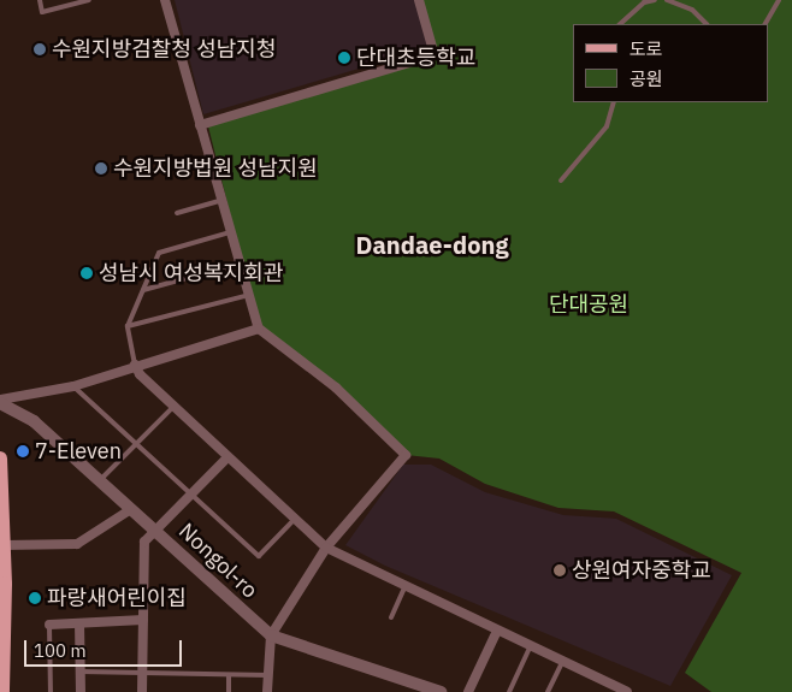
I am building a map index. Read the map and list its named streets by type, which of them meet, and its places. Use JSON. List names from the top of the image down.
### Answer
{
  "streets": {
    "street": ["Nongol-ro"]
  },
  "districts": ["Dandae-dong"],
  "parks": ["단대공원"],
  "places": [
    "수원지방검찰청 성남지청",
    "단대초등학교",
    "수원지방법원 성남지원",
    "성남시 여성복지회관",
    "7-Eleven",
    "상원여자중학교",
    "파랑새어린이집"
  ],
  "legend": ["도로", "공원"],
  "scale_bar": "100 m"
}
